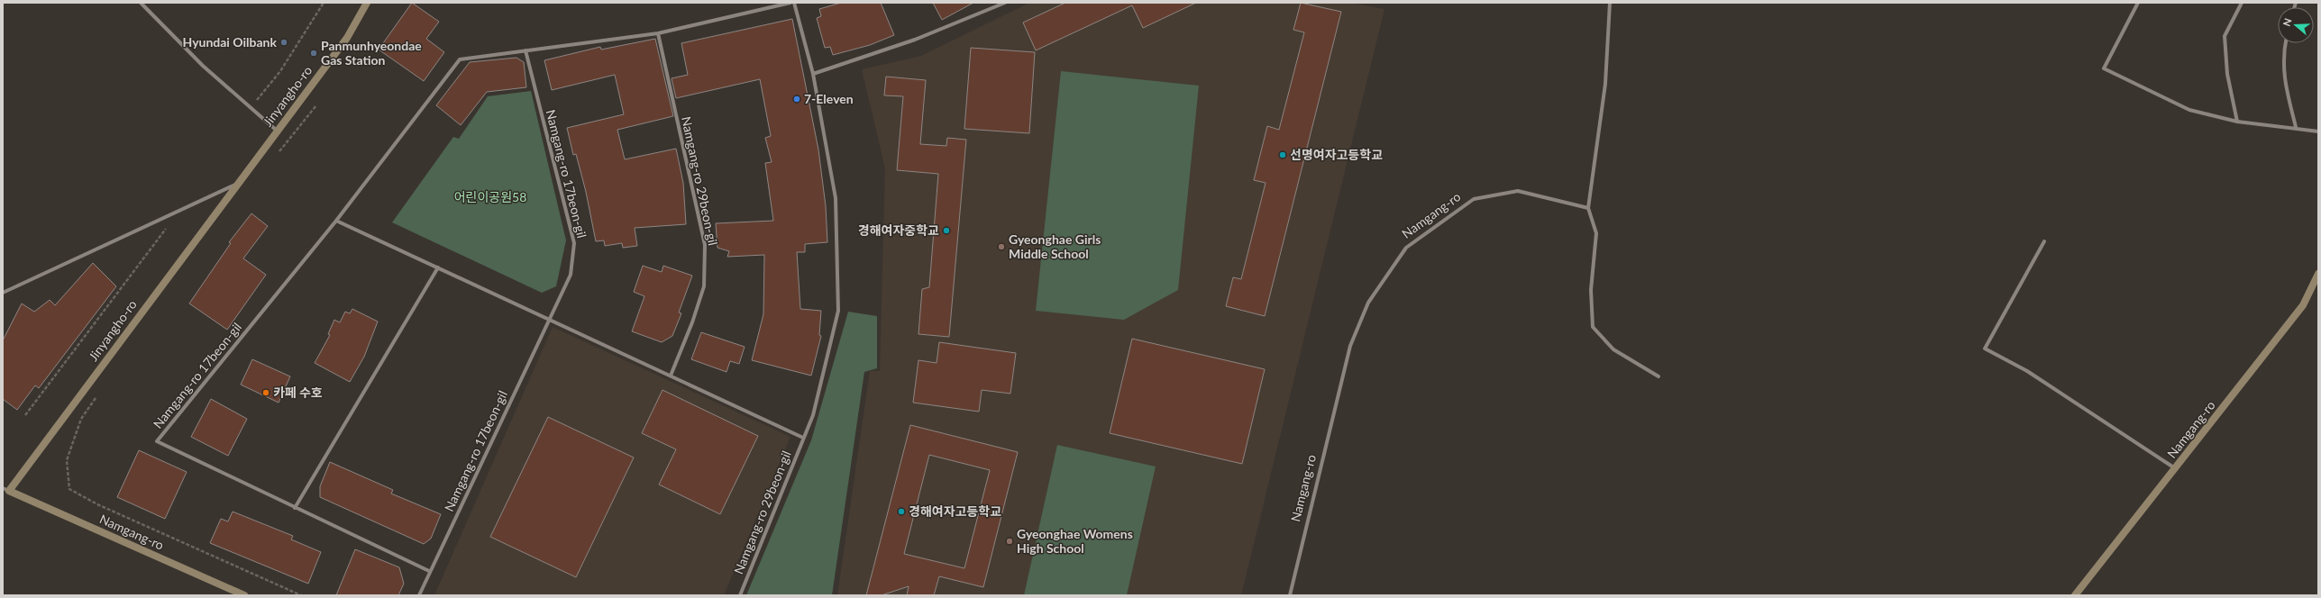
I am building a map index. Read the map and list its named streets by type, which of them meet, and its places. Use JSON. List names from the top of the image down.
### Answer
{
  "streets": {
    "street": [
      "Jinyangho-ro",
      "Namgang-ro 17beon-gil",
      "Namgang-ro 29beon-gil",
      "Namgang-ro"
    ]
  },
  "crossings": [
    ["Jinyangho-ro", "Namgang-ro"],
    ["Namgang-ro 17beon-gil", "Namgang-ro 29beon-gil"]
  ],
  "parks": ["어린이공원58"],
  "places": [
    "Hyundai Oilbank",
    "Panmunhyeondae Gas Station",
    "7-Eleven",
    "선명여자고등학교",
    "경해여자중학교",
    "Gyeonghae Girls Middle School",
    "카페 수호",
    "경해여자고등학교",
    "Gyeonghae Womens High School"
  ],
  "north": "left"
}
